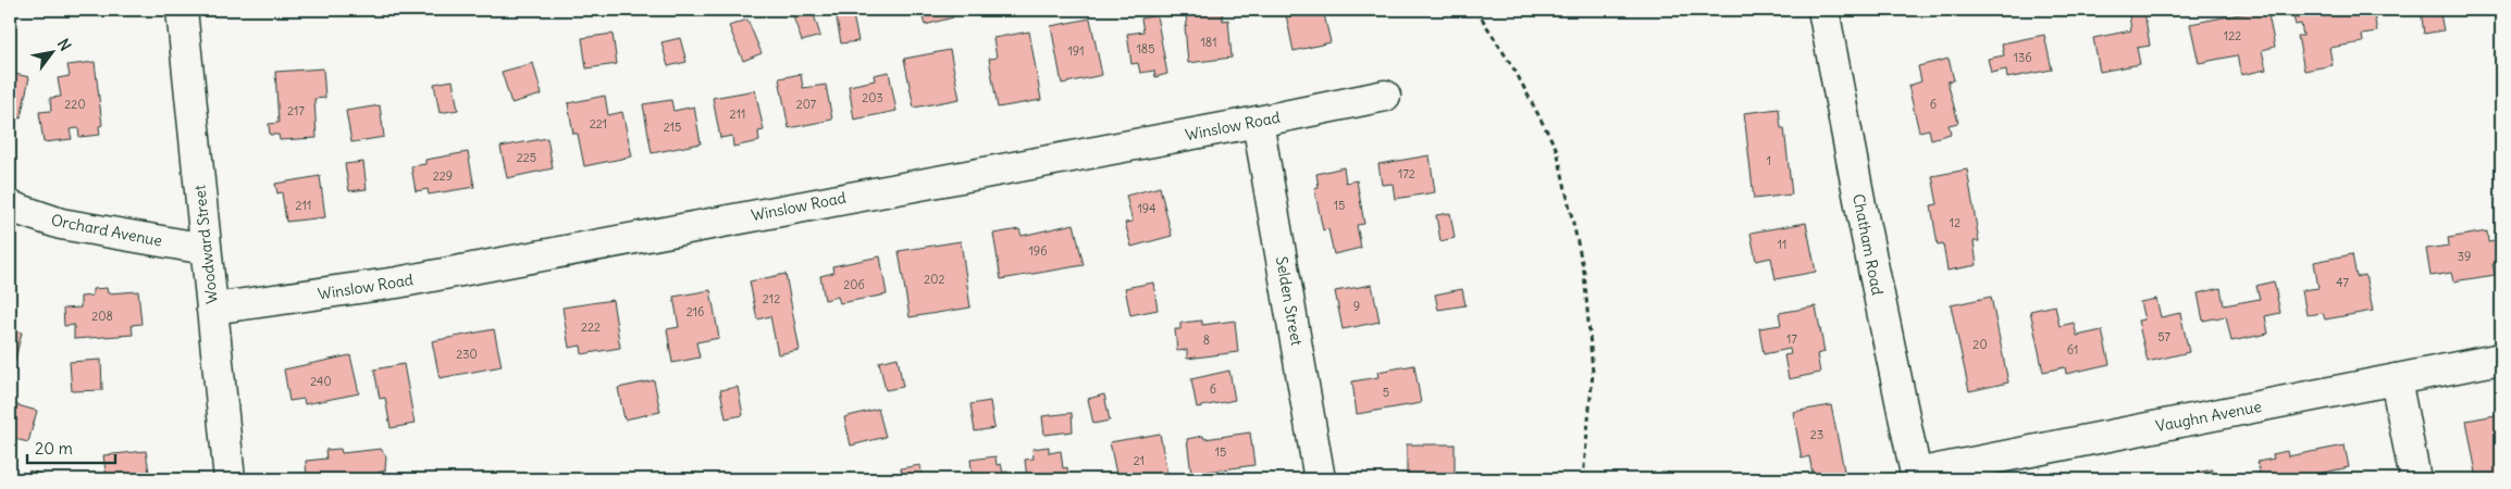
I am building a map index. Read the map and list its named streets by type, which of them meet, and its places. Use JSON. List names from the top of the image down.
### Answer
{
  "streets": {
    "street": [
      "Winslow Road",
      "Orchard Avenue",
      "Woodward Street",
      "Chatham Road",
      "Selden Street",
      "Vaughn Avenue"
    ]
  },
  "crossings": [
    ["Winslow Road", "Woodward Street"],
    ["Winslow Road", "Selden Street"],
    ["Orchard Avenue", "Woodward Street"],
    ["Chatham Road", "Vaughn Avenue"]
  ],
  "house_numbers": [
    "122",
    "181",
    "185",
    "191",
    "136",
    "203",
    "220",
    "207",
    "6",
    "217",
    "211",
    "221",
    "215",
    "225",
    "1",
    "172",
    "229",
    "211",
    "15",
    "194",
    "12",
    "11",
    "196",
    "39",
    "202",
    "47",
    "206",
    "212",
    "9",
    "216",
    "208",
    "222",
    "57",
    "17",
    "8",
    "20",
    "61",
    "230",
    "240",
    "6",
    "5",
    "23",
    "15",
    "21"
  ],
  "scale_bar": "20 m",
  "north": "top right"
}
